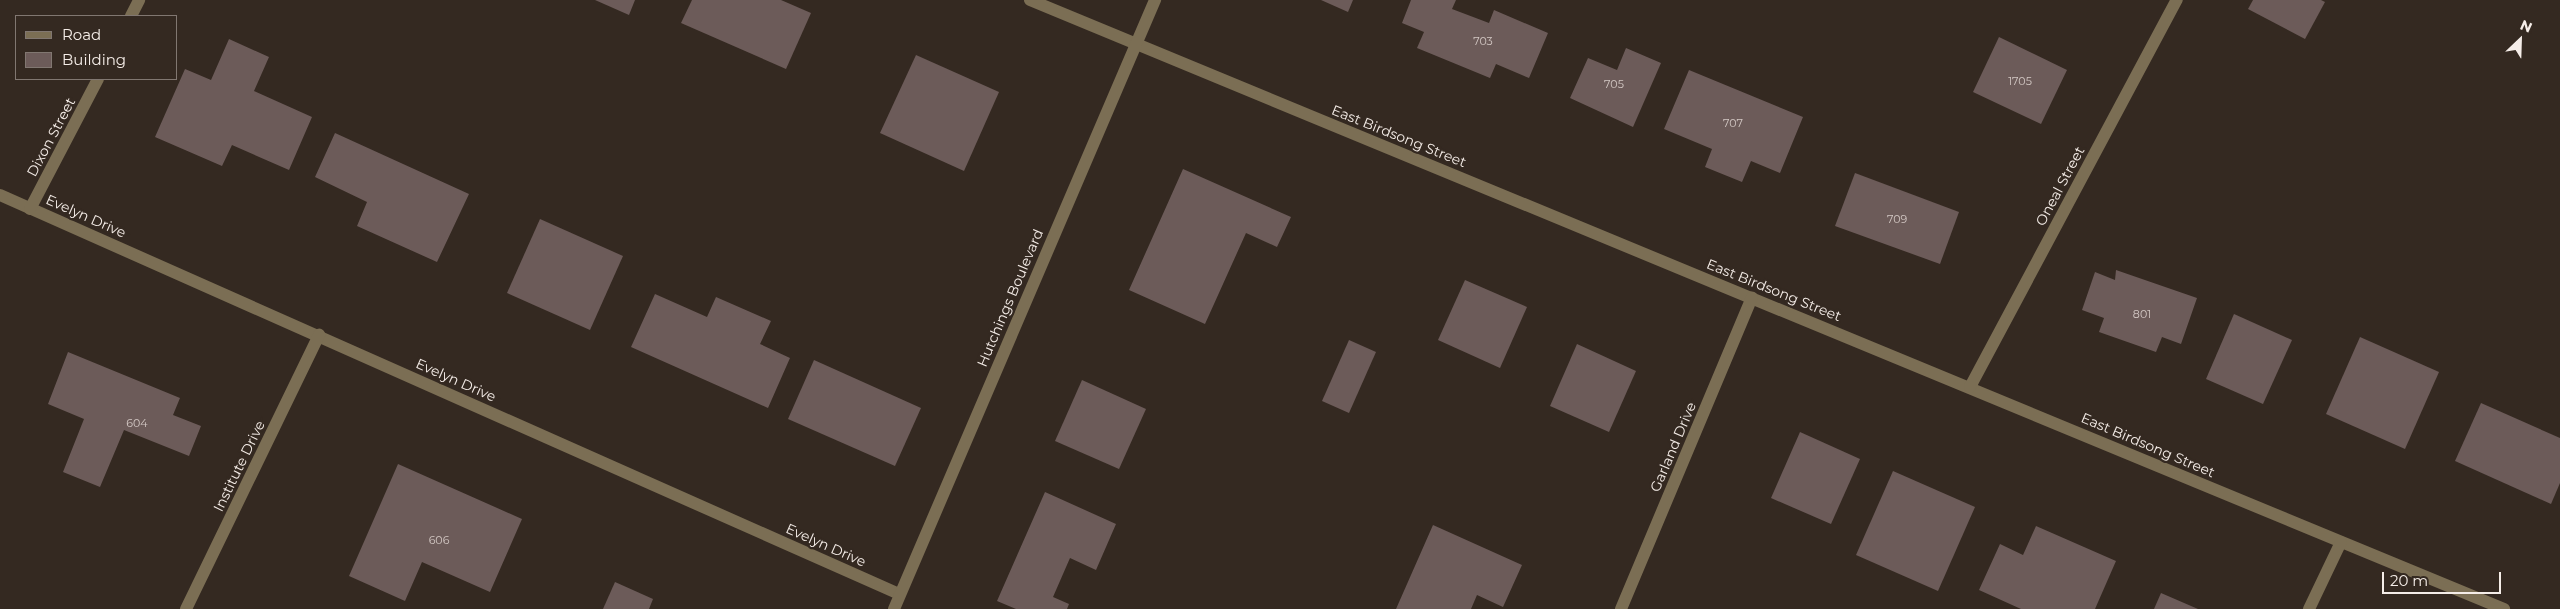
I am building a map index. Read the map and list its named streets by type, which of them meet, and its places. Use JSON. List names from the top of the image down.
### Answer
{
  "streets": {
    "street": [
      "East Birdsong Street",
      "Dixon Street",
      "Oneal Street",
      "Evelyn Drive",
      "Hutchings Boulevard",
      "Garland Drive",
      "Institute Drive"
    ]
  },
  "crossings": [
    ["East Birdsong Street", "Oneal Street"],
    ["East Birdsong Street", "Hutchings Boulevard"],
    ["East Birdsong Street", "Garland Drive"],
    ["Dixon Street", "Evelyn Drive"],
    ["Evelyn Drive", "Hutchings Boulevard"],
    ["Evelyn Drive", "Institute Drive"]
  ],
  "house_numbers": [
    "703",
    "1705",
    "705",
    "707",
    "709",
    "801",
    "604",
    "606"
  ],
  "legend": ["Road", "Building"],
  "scale_bar": "20 m",
  "north": "top right"
}
